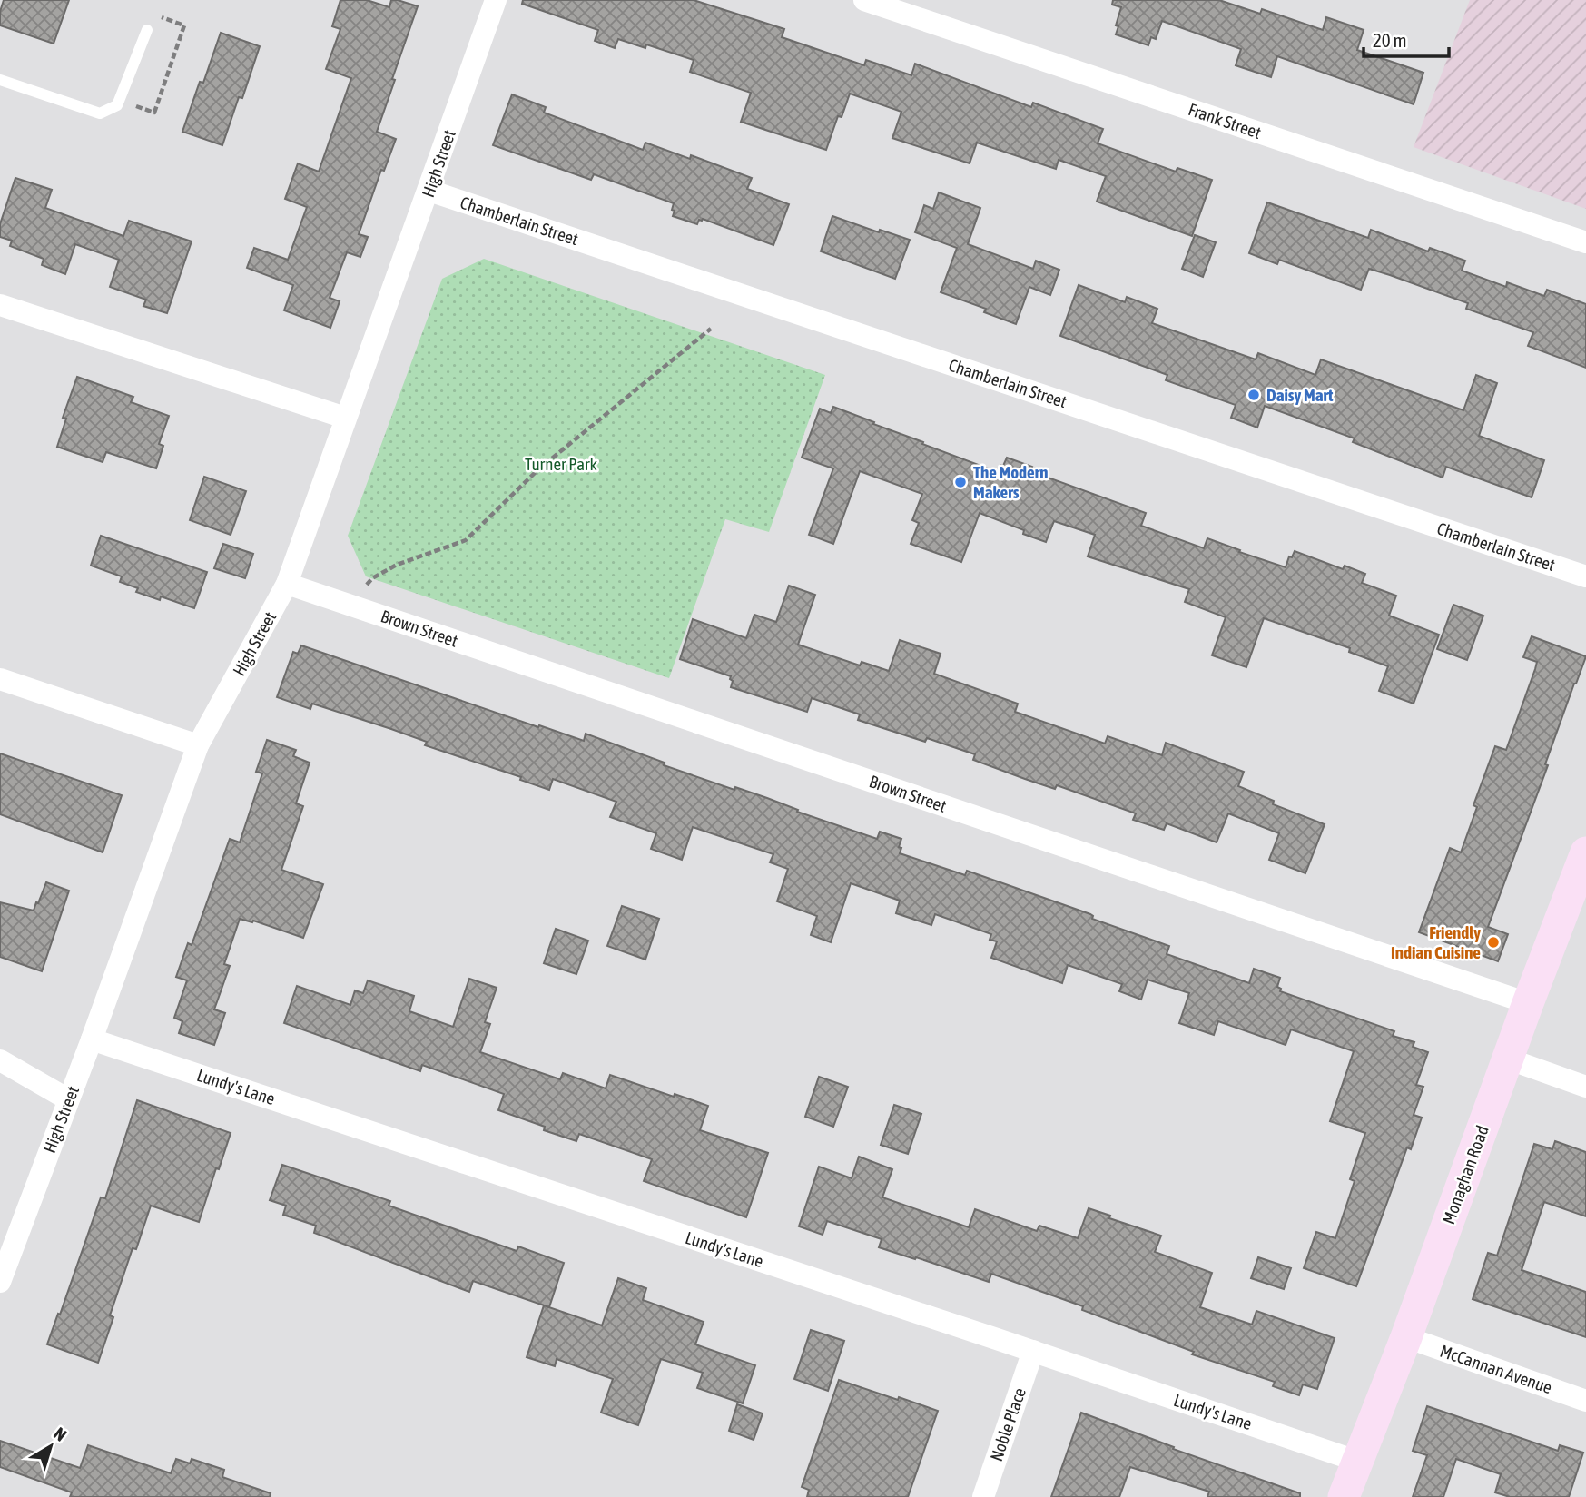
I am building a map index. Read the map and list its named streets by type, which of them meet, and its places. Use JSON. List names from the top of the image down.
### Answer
{
  "streets": {
    "main road": ["Monaghan Road"],
    "street": [
      "Frank Street",
      "High Street",
      "Chamberlain Street",
      "Brown Street",
      "Lundy's Lane",
      "McCannan Avenue",
      "Noble Place"
    ]
  },
  "crossings": [
    ["High Street", "Chamberlain Street"],
    ["High Street", "Brown Street"],
    ["High Street", "Lundy's Lane"],
    ["Brown Street", "Monaghan Road"],
    ["Lundy's Lane", "Monaghan Road"],
    ["Lundy's Lane", "Noble Place"],
    ["Monaghan Road", "McCannan Avenue"]
  ],
  "parks": ["Turner Park"],
  "places": ["Daisy Mart", "The Modern Makers", "Friendly Indian Cuisine"],
  "scale_bar": "20 m",
  "north": "top right"
}
